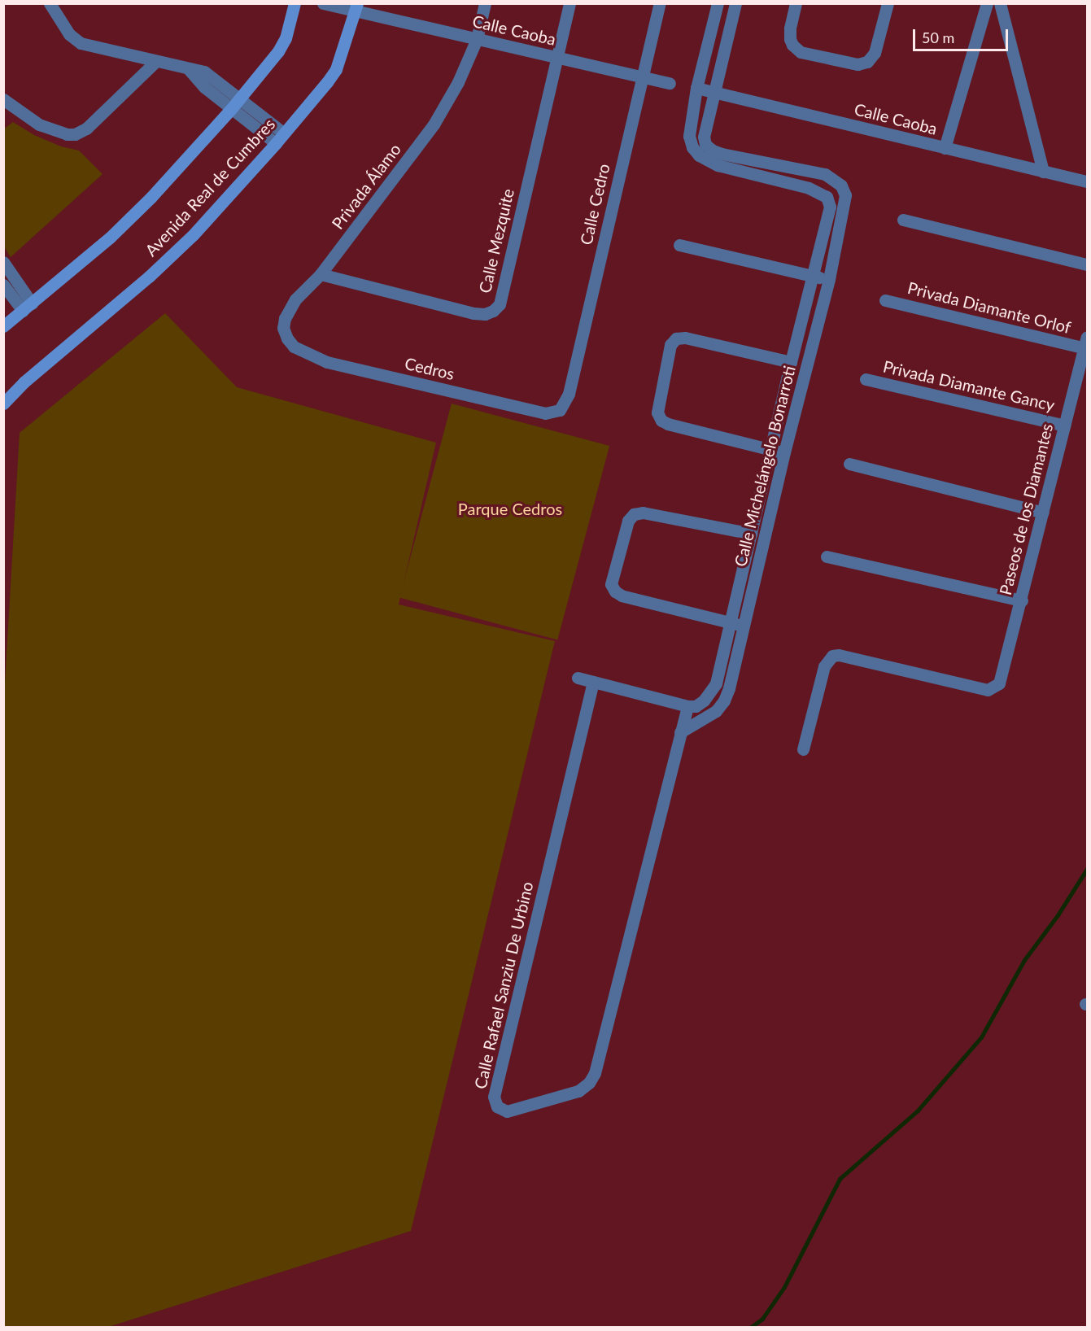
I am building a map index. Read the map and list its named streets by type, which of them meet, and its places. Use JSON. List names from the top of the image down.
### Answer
{
  "streets": {
    "street": [
      "Calle Caoba",
      "Privada Álamo",
      "Avenida Real de Cumbres",
      "Calle Cedro",
      "Calle Mezquite",
      "Privada Diamante Orlof",
      "Cedros",
      "Privada Diamante Gancy",
      "Calle Michelángelo Bonarroti",
      "Paseos de los Diamantes",
      "Calle Rafael Sanziu De Urbino"
    ]
  },
  "crossings": [
    ["Calle Caoba", "Privada Álamo"],
    ["Calle Caoba", "Avenida Real de Cumbres"],
    ["Calle Caoba", "Calle Cedro"],
    ["Calle Caoba", "Calle Mezquite"],
    ["Privada Álamo", "Calle Mezquite"],
    ["Privada Álamo", "Cedros"],
    ["Calle Cedro", "Cedros"],
    ["Privada Diamante Orlof", "Paseos de los Diamantes"],
    ["Privada Diamante Gancy", "Paseos de los Diamantes"],
    ["Calle Michelángelo Bonarroti", "Calle Rafael Sanziu De Urbino"]
  ],
  "parks": ["Parque Cedros"],
  "scale_bar": "50 m"
}
